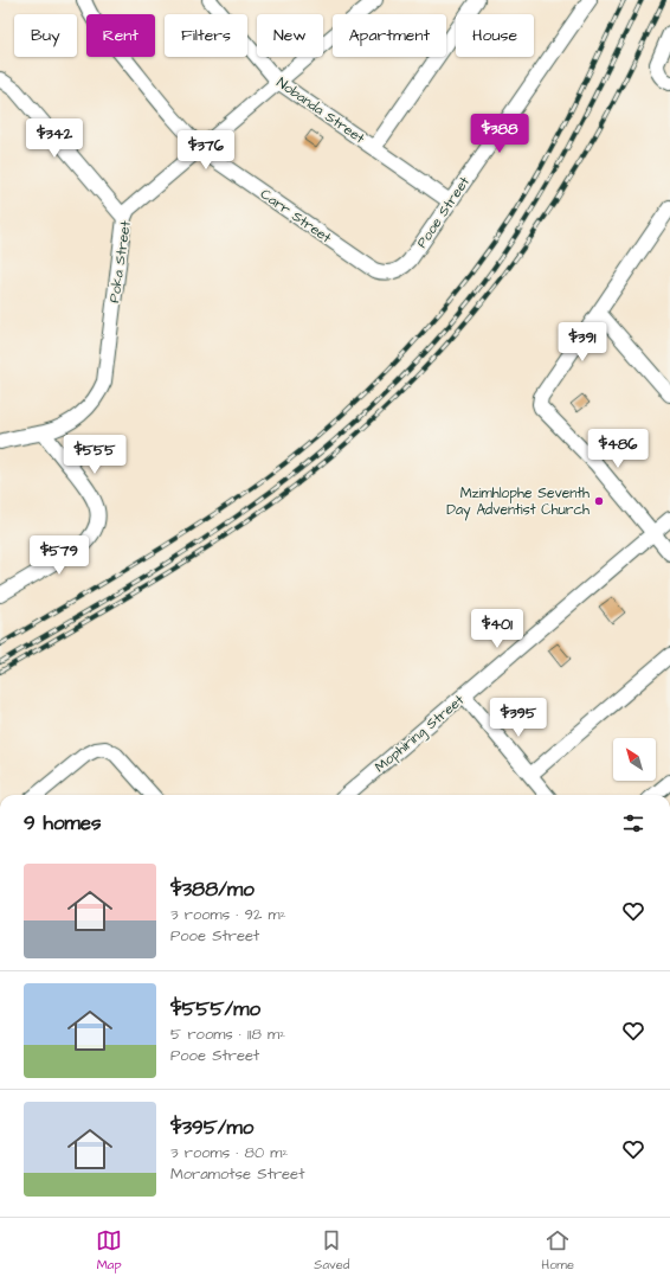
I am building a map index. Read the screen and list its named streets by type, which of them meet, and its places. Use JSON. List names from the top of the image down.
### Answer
{
  "streets": {
    "street": [
      "Nobanda Street",
      "Pooe Street",
      "Carr Street",
      "Poka Street",
      "Mophiring Street"
    ]
  },
  "crossings": [
    ["Nobanda Street", "Pooe Street"],
    ["Nobanda Street", "Poka Street"],
    ["Pooe Street", "Carr Street"],
    ["Carr Street", "Poka Street"]
  ],
  "places": ["Mzimhlophe Seventh Day Adventist Church"],
  "north": "top left",
  "page": {
    "chip": [
      "Buy",
      "Rent",
      "Filters",
      "New",
      "Apartment",
      "House"
    ],
    "price": [
      "$388",
      "$342",
      "$376",
      "$391",
      "$486",
      "$555",
      "$579",
      "$401",
      "$395"
    ],
    "heading": "9 homes",
    "list": [
      {
        "name": "$388/mo",
        "note": "3 rooms · 92 m² · Pooe Street"
      },
      {
        "name": "$555/mo",
        "note": "5 rooms · 118 m² · Pooe Street"
      },
      {
        "name": "$395/mo",
        "note": "3 rooms · 80 m² · Moramotse Street"
      }
    ],
    "tabs": ["Map", "Saved", "Home"]
  }
}
